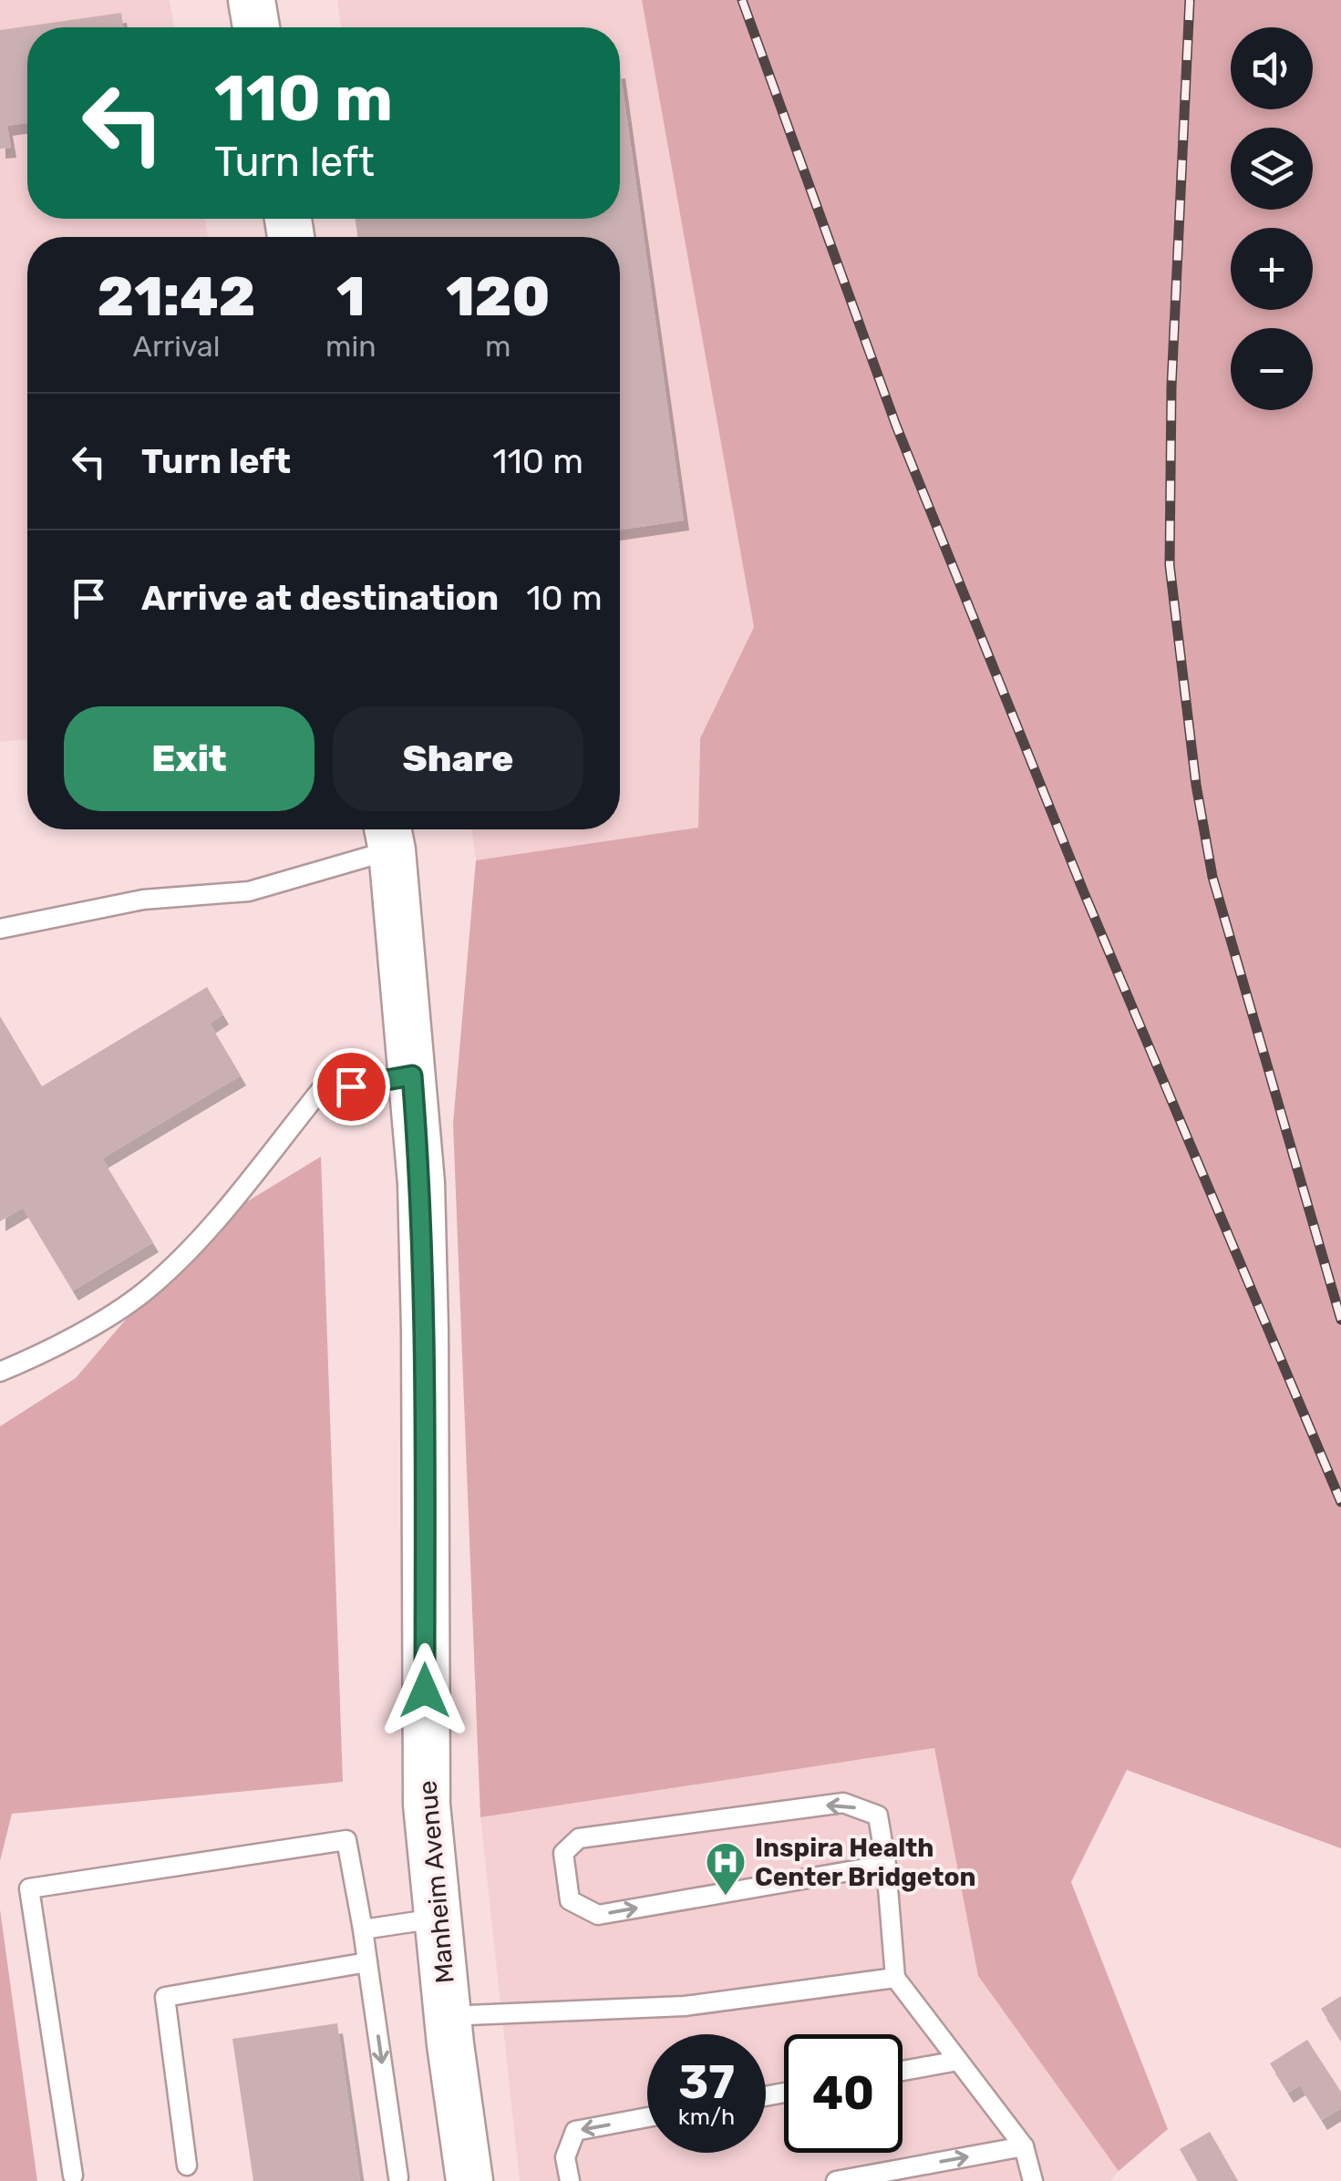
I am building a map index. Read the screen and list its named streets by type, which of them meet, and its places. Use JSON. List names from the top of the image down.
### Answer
{
  "streets": {
    "street": ["Manheim Avenue"]
  },
  "places": {
    "hospital": ["Inspira Health Center Bridgeton"]
  },
  "page": {
    "map_buttons": ["+", "−"],
    "turn": ["110 m", "Turn left"],
    "eta": [
      "21:42",
      "Arrival",
      "1",
      "min",
      "120",
      "m"
    ],
    "list": [
      {
        "name": "Turn left",
        "value": "110 m"
      },
      {
        "name": "Arrive at destination",
        "value": "10 m"
      }
    ],
    "buttons": ["Exit", "Share"],
    "speed": "37 km/h",
    "limit": "40"
  }
}
